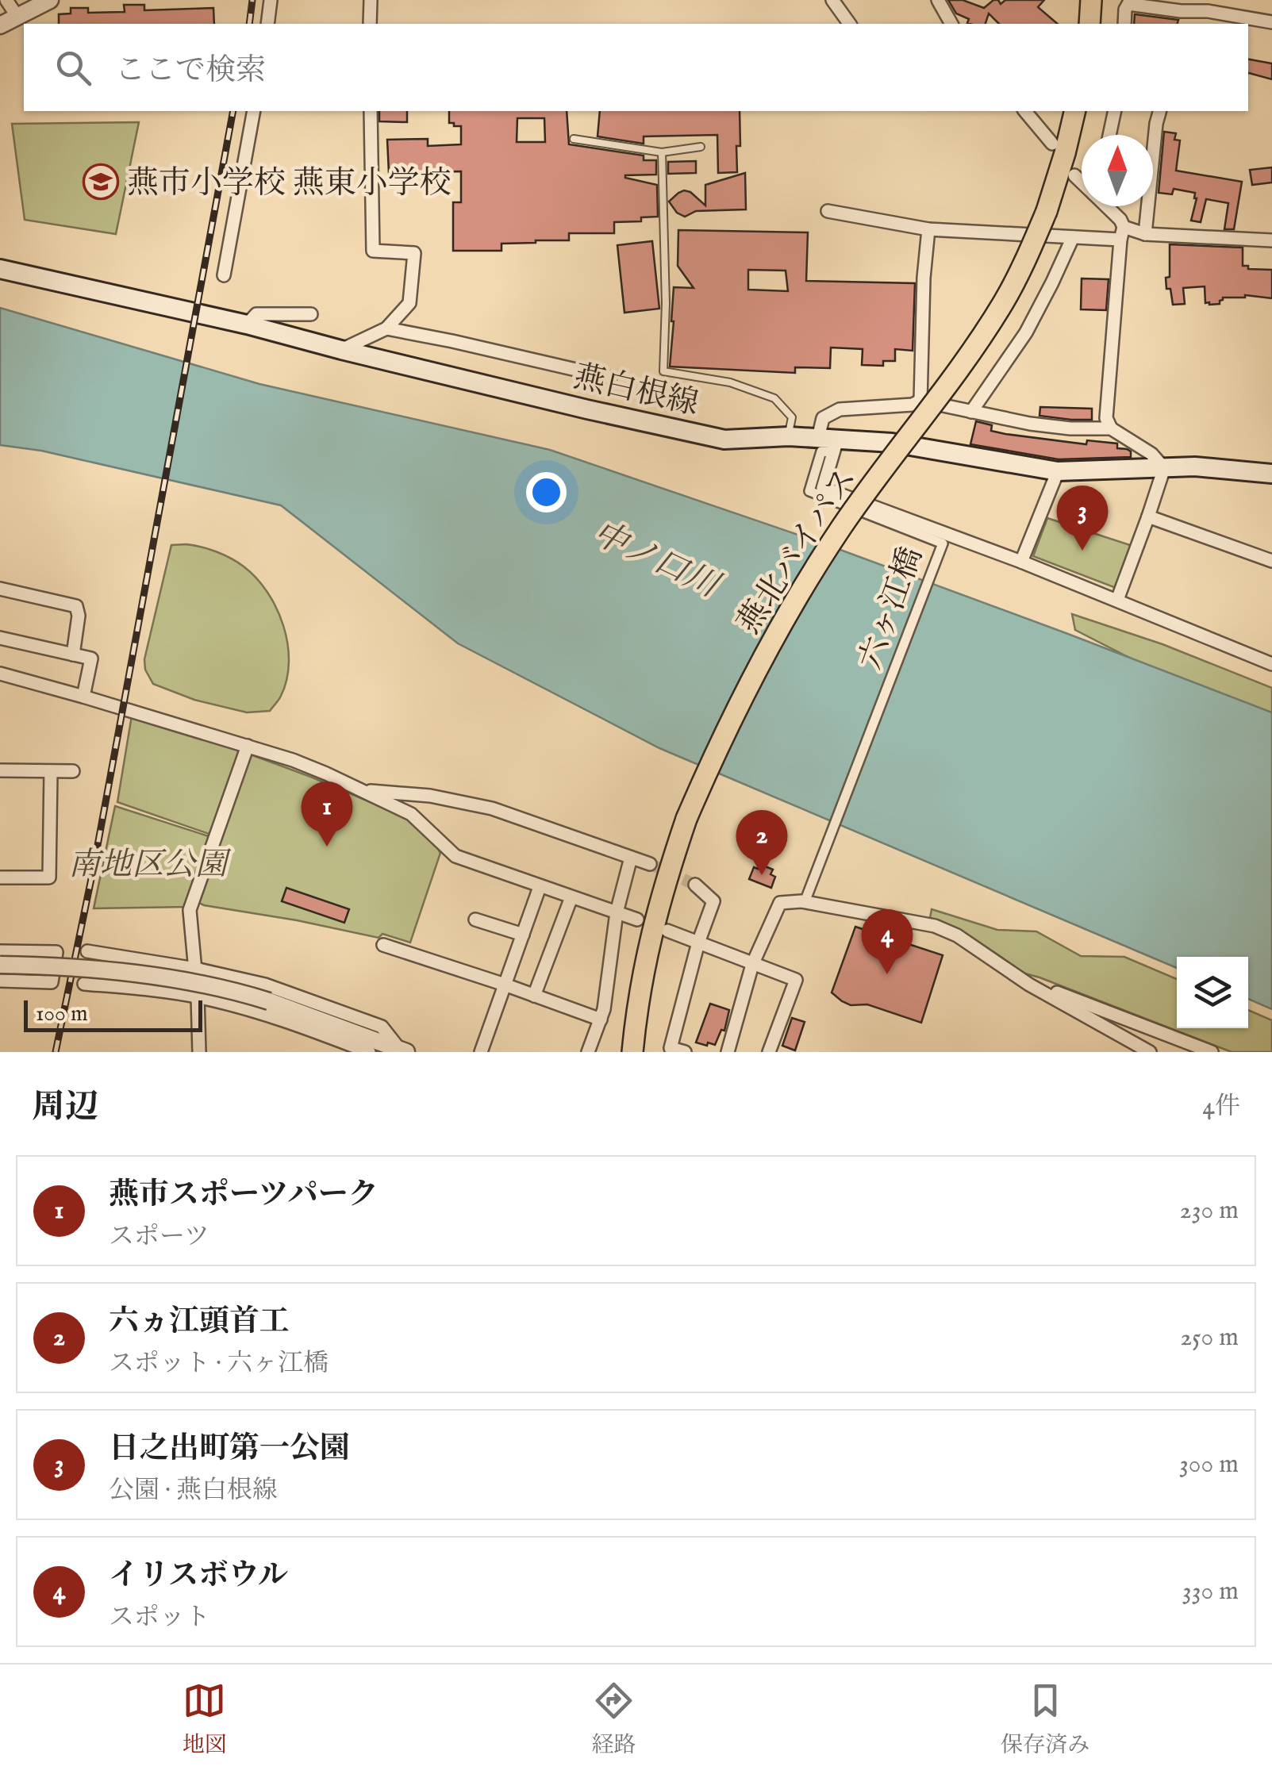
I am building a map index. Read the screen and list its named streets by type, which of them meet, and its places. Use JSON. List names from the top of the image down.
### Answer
{
  "streets": {
    "highway": ["燕北バイパス"],
    "main road": ["燕白根線"],
    "street": ["六ヶ江橋"]
  },
  "crossings": [
    ["燕白根線", "六ヶ江橋"]
  ],
  "water": ["中ノ口川"],
  "parks": ["南地区公園"],
  "places": {
    "school or university": ["燕市小学校 燕東小学校"]
  },
  "scale_bar": "100 m",
  "north": "top",
  "page": {
    "search": "ここで検索",
    "pins": [
      "3",
      "1",
      "2",
      "4"
    ],
    "scale": "100 m",
    "heading": ["周辺", "4件"],
    "list": [
      {
        "mark": "1",
        "name": "燕市スポーツパーク",
        "note": "スポーツ",
        "value": "230 m"
      },
      {
        "mark": "2",
        "name": "六ヵ江頭首工",
        "note": "スポット · 六ヶ江橋",
        "value": "250 m"
      },
      {
        "mark": "3",
        "name": "日之出町第一公園",
        "note": "公園 · 燕白根線",
        "value": "300 m"
      },
      {
        "mark": "4",
        "name": "イリスボウル",
        "note": "スポット",
        "value": "330 m"
      }
    ],
    "nav": ["地図", "経路", "保存済み"]
  }
}
